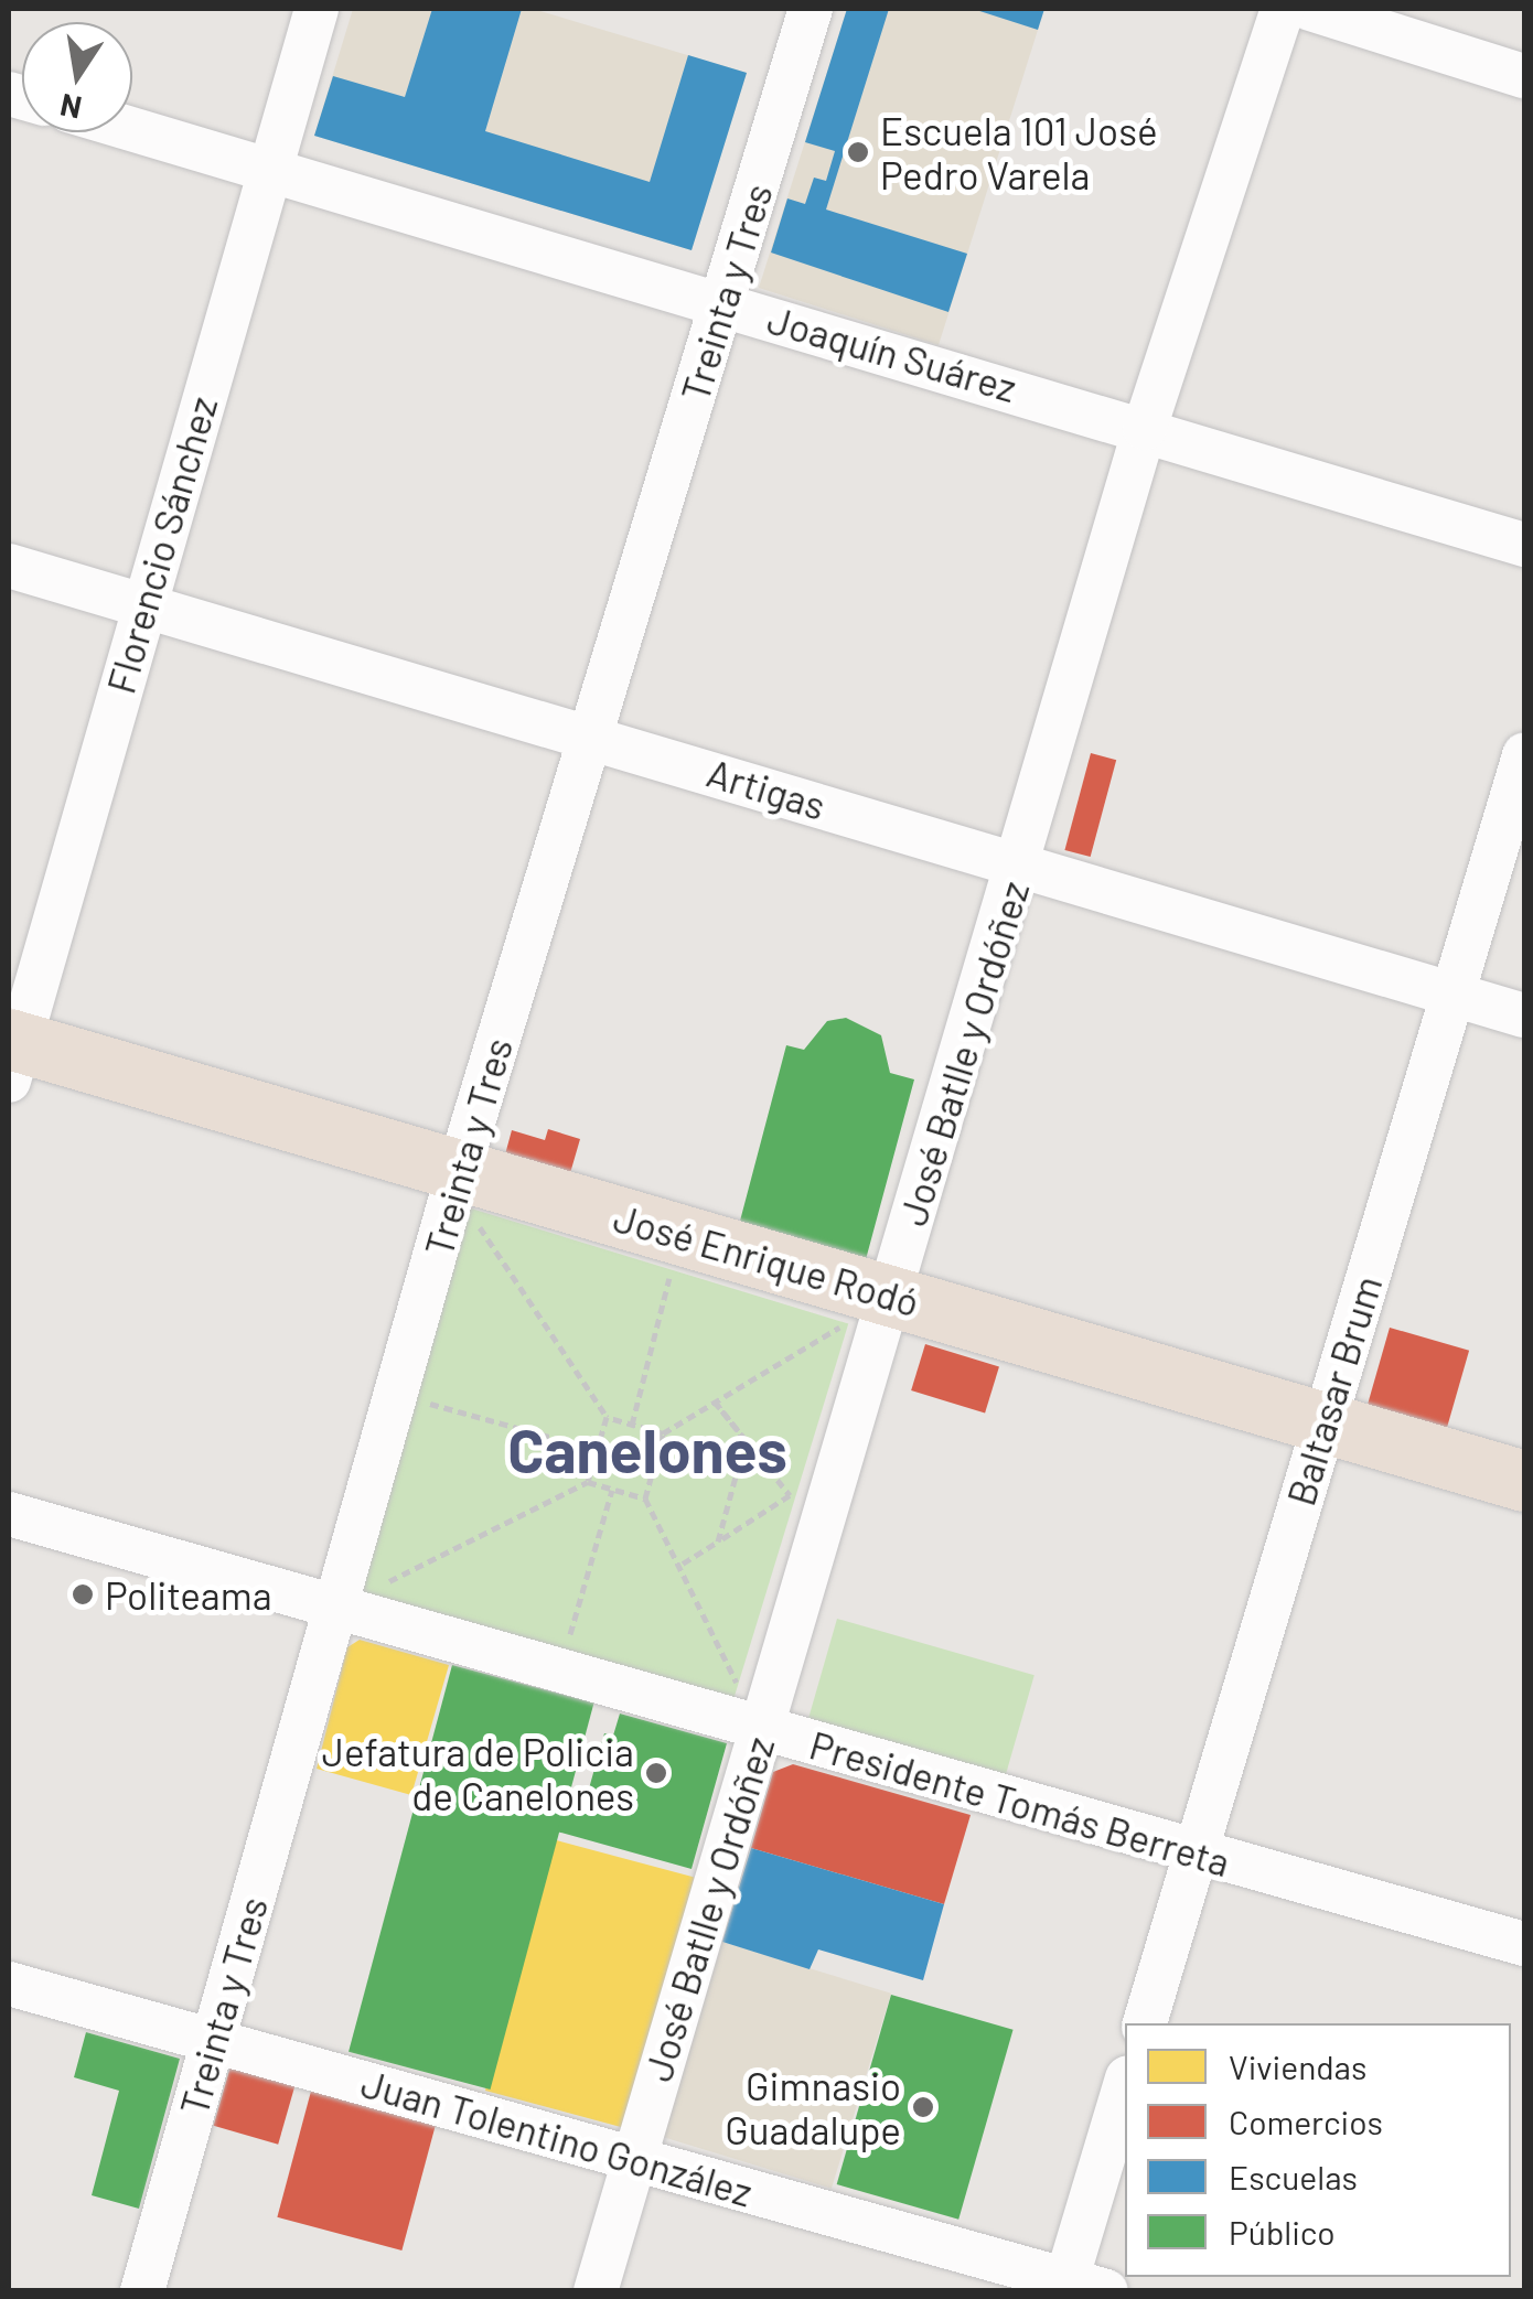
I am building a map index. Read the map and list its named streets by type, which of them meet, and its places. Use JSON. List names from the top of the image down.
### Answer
{
  "streets": {
    "highway": ["José Enrique Rodó"],
    "street": [
      "Treinta y Tres",
      "Joaquín Suárez",
      "Florencio Sánchez",
      "Artigas",
      "José Batlle y Ordóñez",
      "Baltasar Brum",
      "Presidente Tomás Berreta",
      "Juan Tolentino González"
    ]
  },
  "crossings": [
    ["Treinta y Tres", "Joaquín Suárez"],
    ["Treinta y Tres", "Artigas"],
    ["Treinta y Tres", "José Enrique Rodó"],
    ["Treinta y Tres", "Presidente Tomás Berreta"],
    ["Treinta y Tres", "Juan Tolentino González"],
    ["Joaquín Suárez", "Florencio Sánchez"],
    ["Joaquín Suárez", "José Batlle y Ordóñez"],
    ["Florencio Sánchez", "Artigas"],
    ["Florencio Sánchez", "José Enrique Rodó"],
    ["Artigas", "José Batlle y Ordóñez"],
    ["Artigas", "Baltasar Brum"],
    ["José Batlle y Ordóñez", "José Enrique Rodó"],
    ["José Batlle y Ordóñez", "Presidente Tomás Berreta"],
    ["José Batlle y Ordóñez", "Juan Tolentino González"],
    ["José Enrique Rodó", "Baltasar Brum"],
    ["Baltasar Brum", "Presidente Tomás Berreta"]
  ],
  "districts": ["Canelones"],
  "places": [
    "Escuela 101 José Pedro Varela",
    "Politeama",
    "Jefatura de Policia de Canelones",
    "Gimnasio Guadalupe"
  ],
  "legend": [
    "Viviendas",
    "Comercios",
    "Escuelas",
    "Público"
  ],
  "north": "bottom"
}
